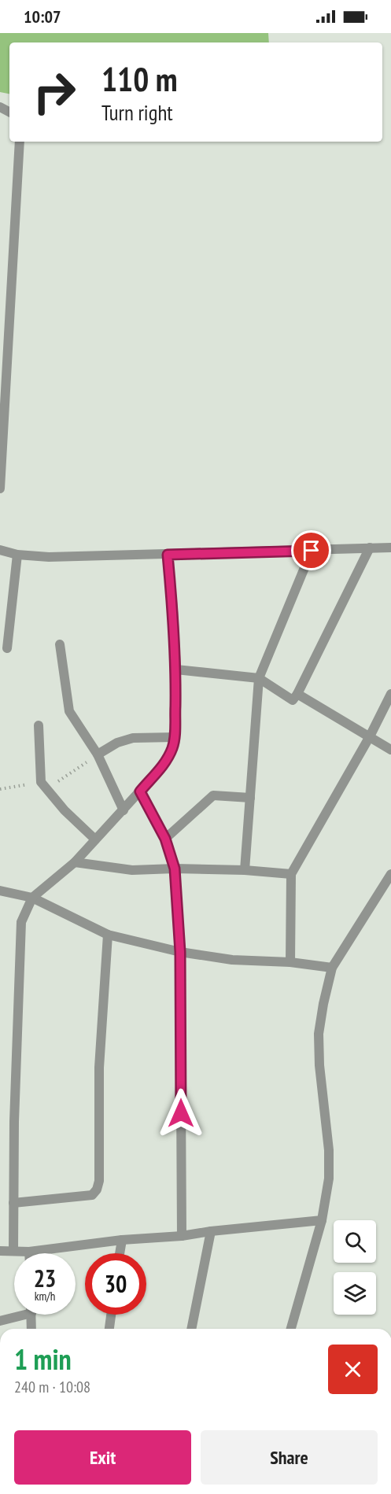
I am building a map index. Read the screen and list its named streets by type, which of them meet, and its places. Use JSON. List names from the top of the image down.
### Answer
{
  "page": {
    "status": "10:07",
    "turn": ["110 m", "Turn right"],
    "speed": "23 km/h",
    "limit": "30",
    "heading": ["1 min", "240 m · 10:08"],
    "buttons": ["Exit", "Share"]
  }
}
